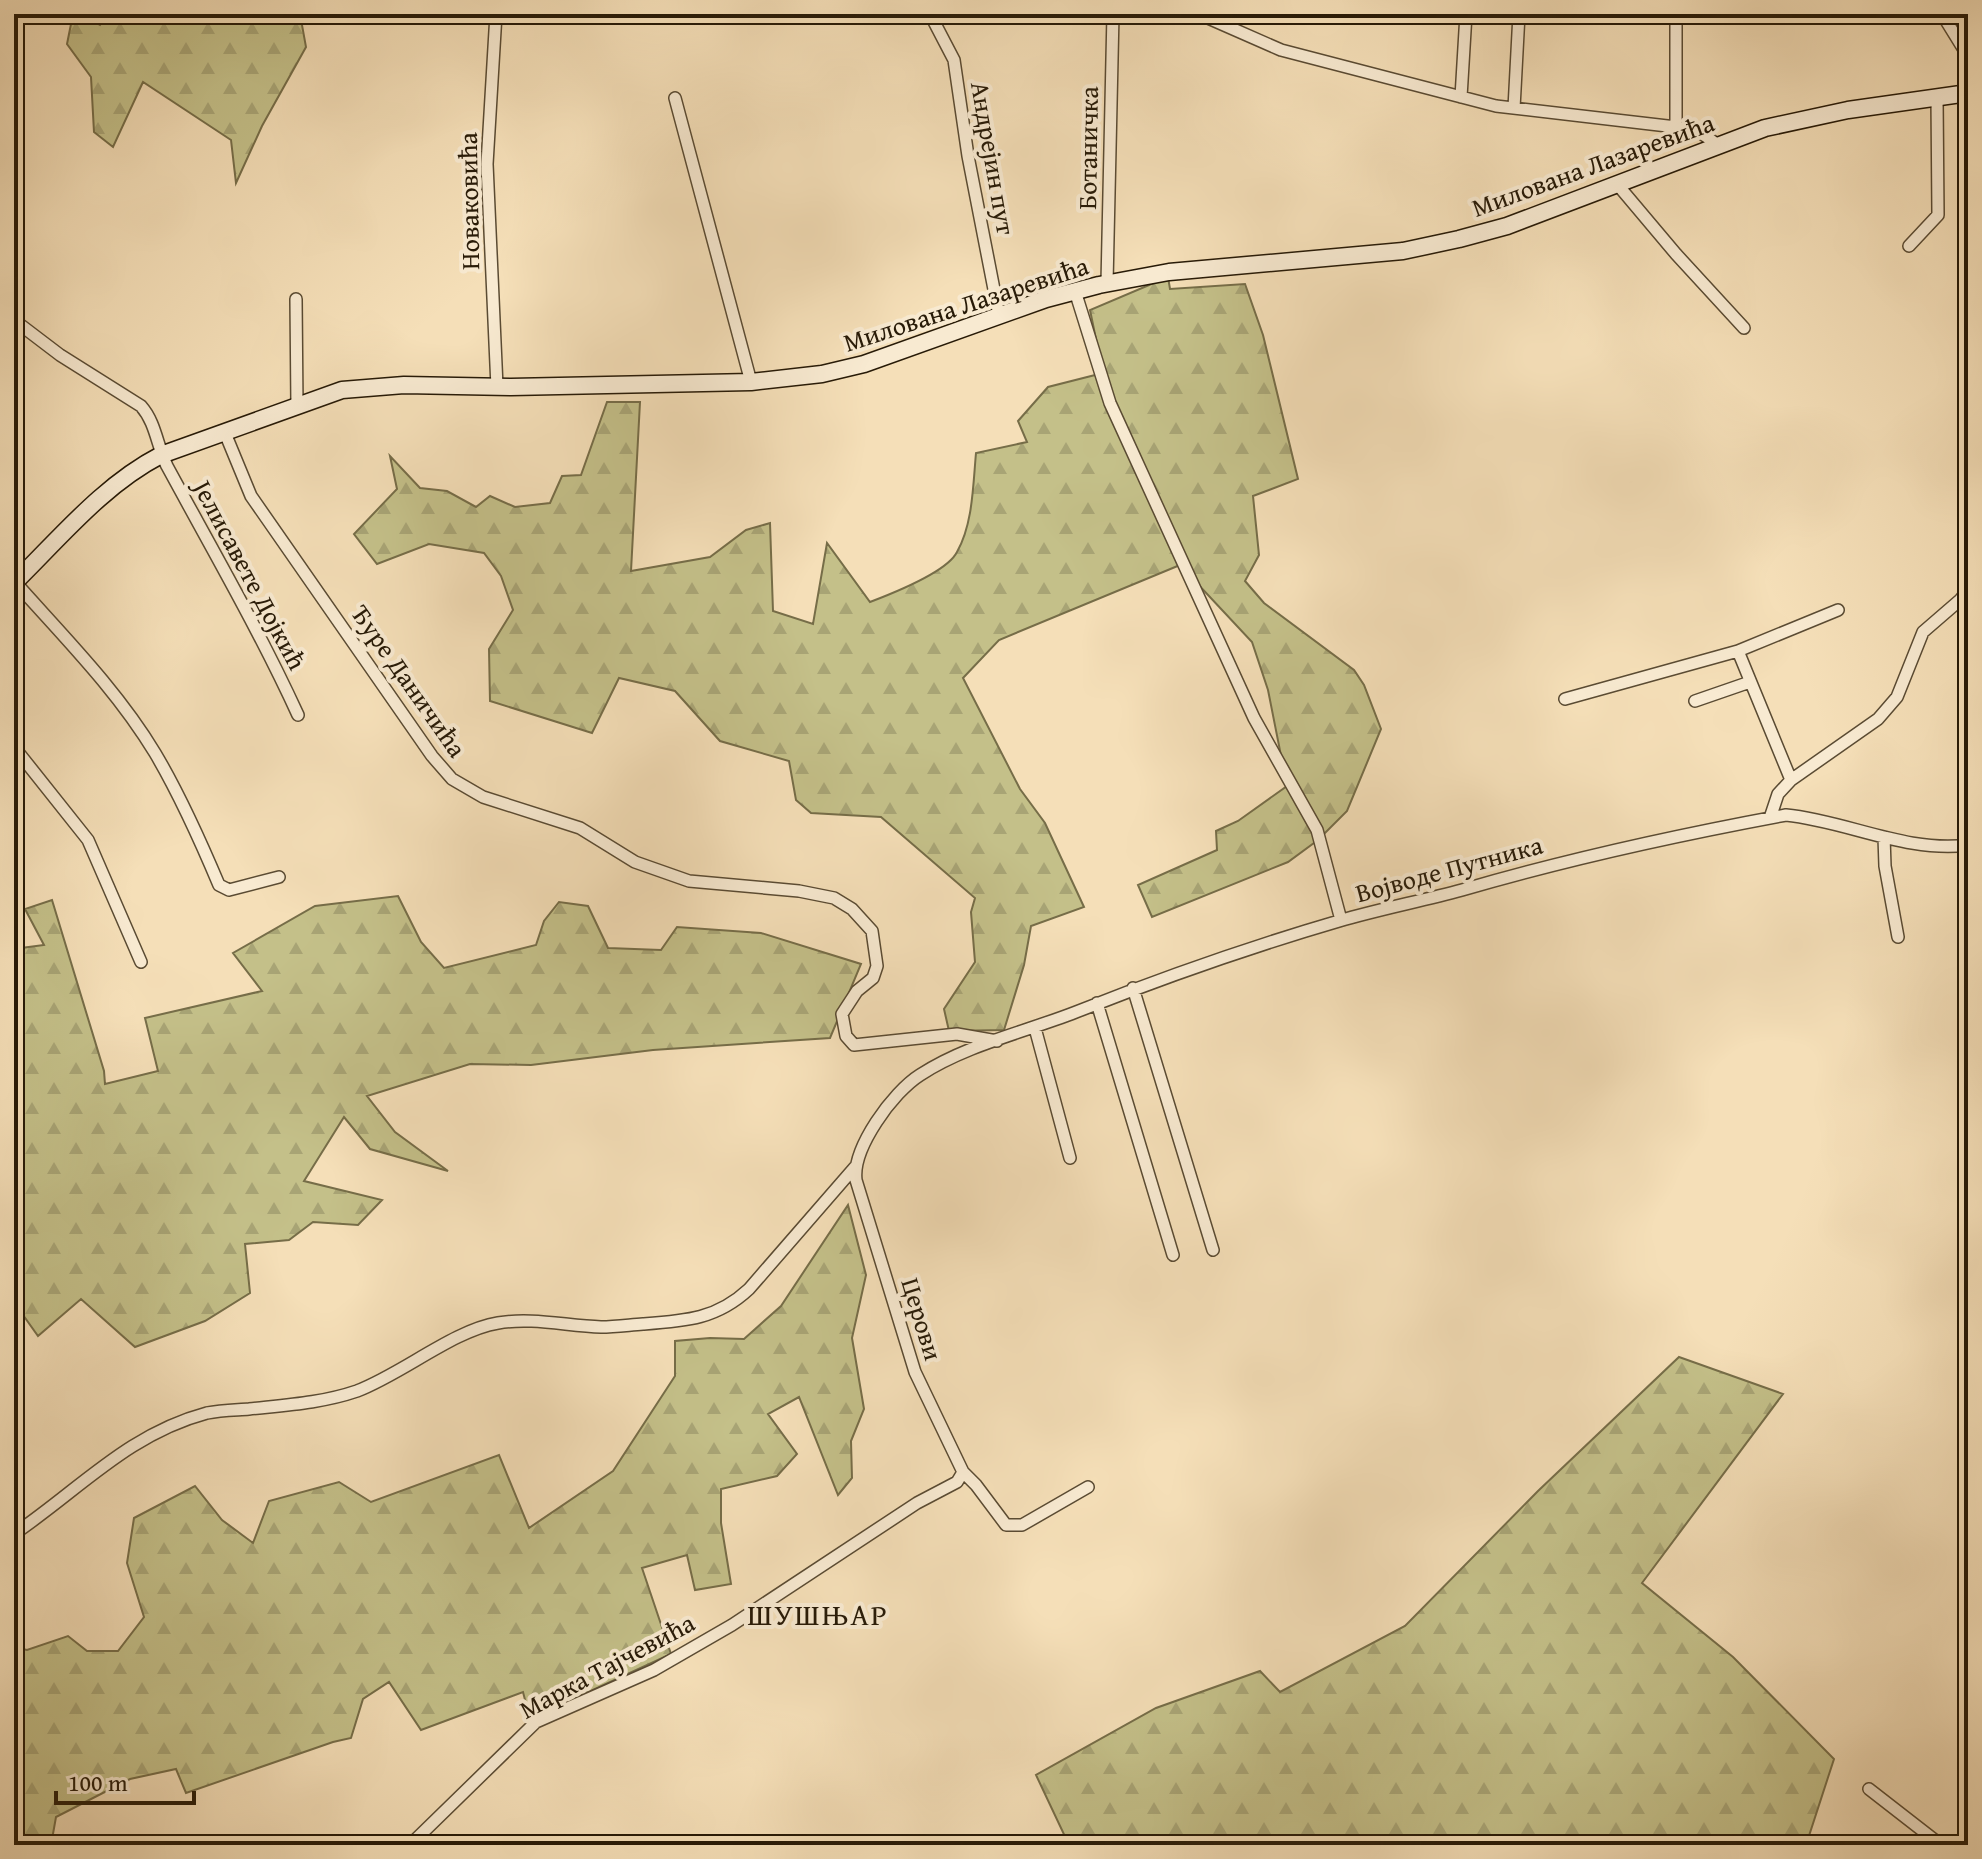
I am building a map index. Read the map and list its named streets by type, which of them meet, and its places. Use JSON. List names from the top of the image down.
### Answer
{
  "streets": {
    "street": [
      "Ботаничка",
      "Андрејин пут",
      "Милована Лазаревића",
      "Новаковића",
      "Јелисавете Дојкић",
      "Ђуре Даничића",
      "Војводе Путника",
      "Церови",
      "Марка Тајчевића"
    ]
  },
  "crossings": [
    ["Ботаничка", "Милована Лазаревића"],
    ["Андрејин пут", "Милована Лазаревића"],
    ["Милована Лазаревића", "Новаковића"],
    ["Милована Лазаревића", "Јелисавете Дојкић"],
    ["Милована Лазаревића", "Ђуре Даничића"],
    ["Ђуре Даничића", "Војводе Путника"],
    ["Војводе Путника", "Церови"],
    ["Церови", "Марка Тајчевића"]
  ],
  "districts": ["ШУШЊАР"],
  "scale_bar": "100 m"
}
